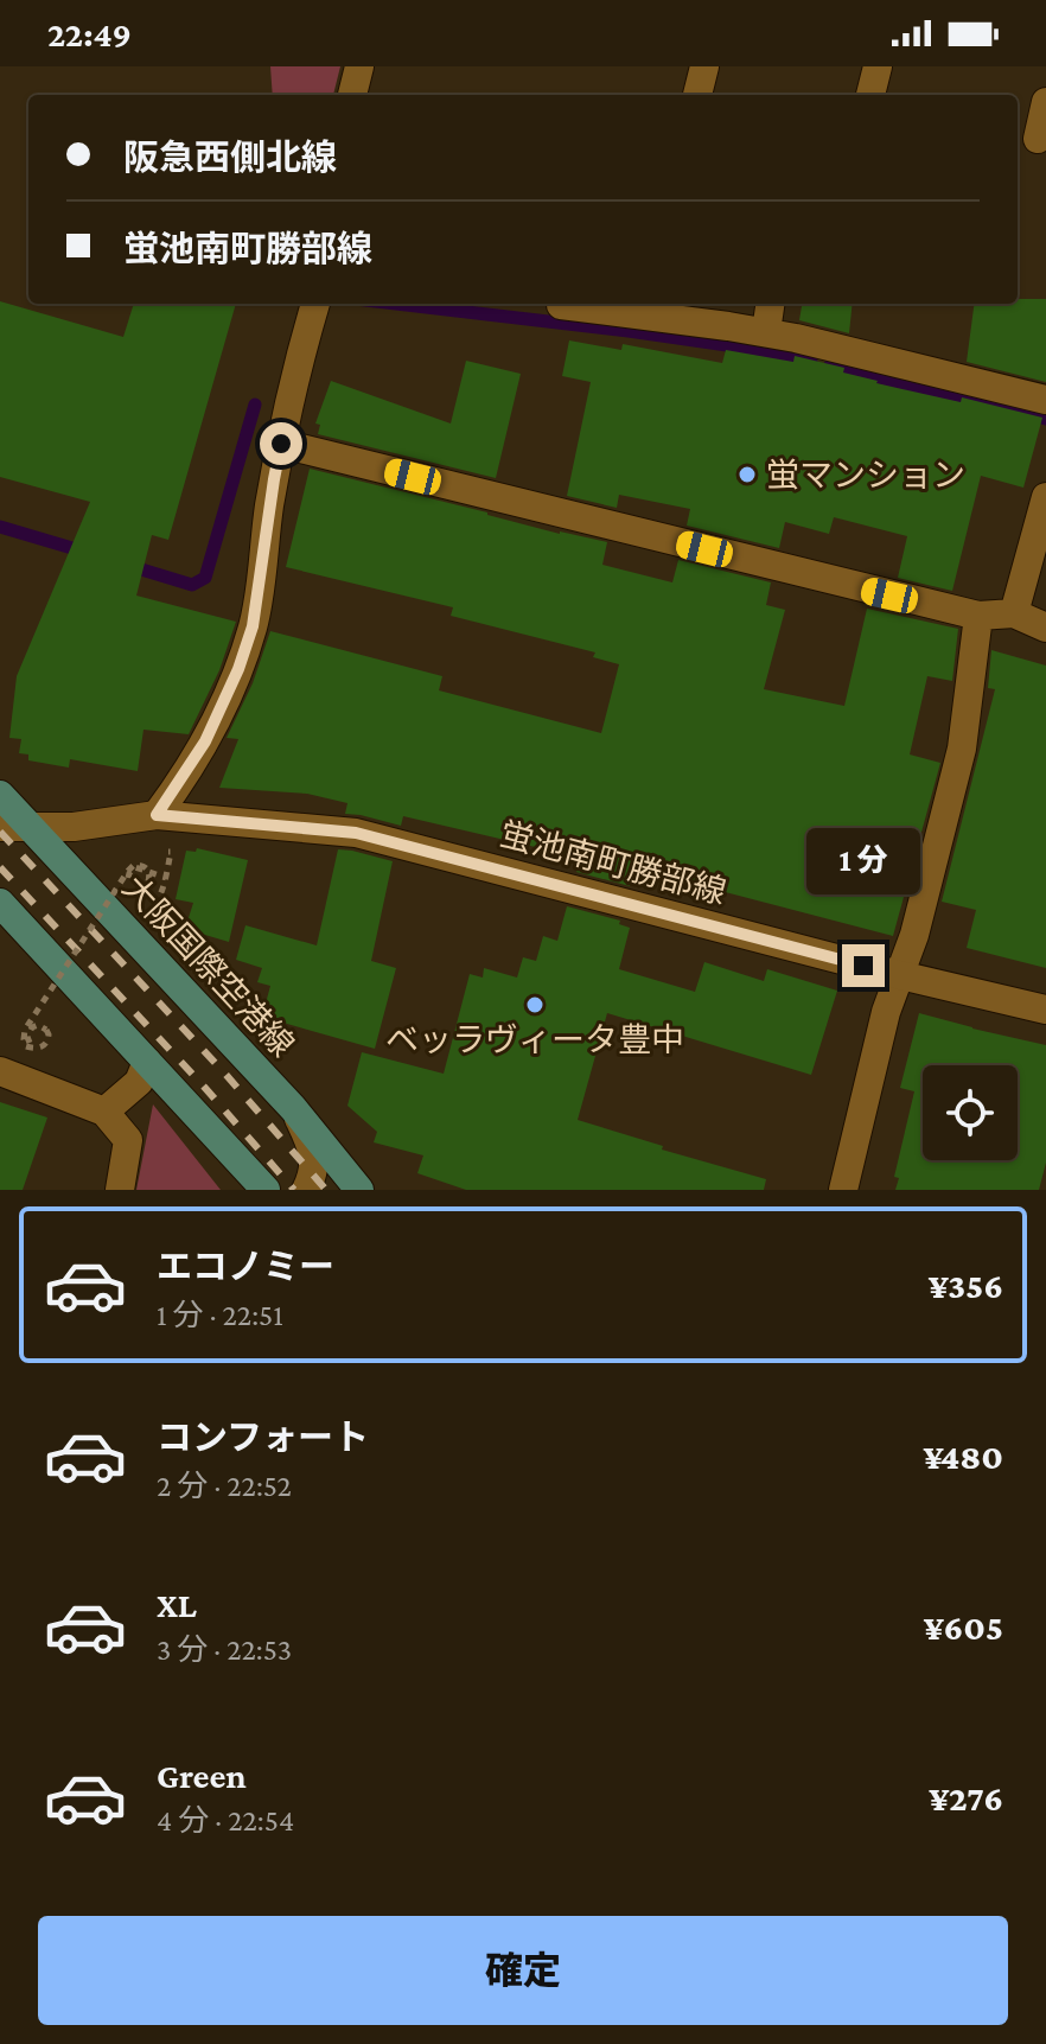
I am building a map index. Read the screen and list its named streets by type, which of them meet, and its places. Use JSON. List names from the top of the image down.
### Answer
{
  "streets": {
    "main road": ["大阪国際空港線"],
    "street": ["蛍池南町勝部線"]
  },
  "crossings": [
    ["蛍池南町勝部線", "大阪国際空港線"]
  ],
  "places": ["蛍マンション", "ベッラヴィータ豊中"],
  "page": {
    "status": "22:49",
    "banner": ["阪急西側北線", "蛍池南町勝部線"],
    "bubble": "1 分",
    "list": [
      {
        "name": "エコノミー",
        "note": "1 分 · 22:51",
        "value": "¥356"
      },
      {
        "name": "コンフォート",
        "note": "2 分 · 22:52",
        "value": "¥480"
      },
      {
        "name": "XL",
        "note": "3 分 · 22:53",
        "value": "¥605"
      },
      {
        "name": "Green",
        "note": "4 分 · 22:54",
        "value": "¥276"
      }
    ],
    "buttons": "確定"
  }
}
